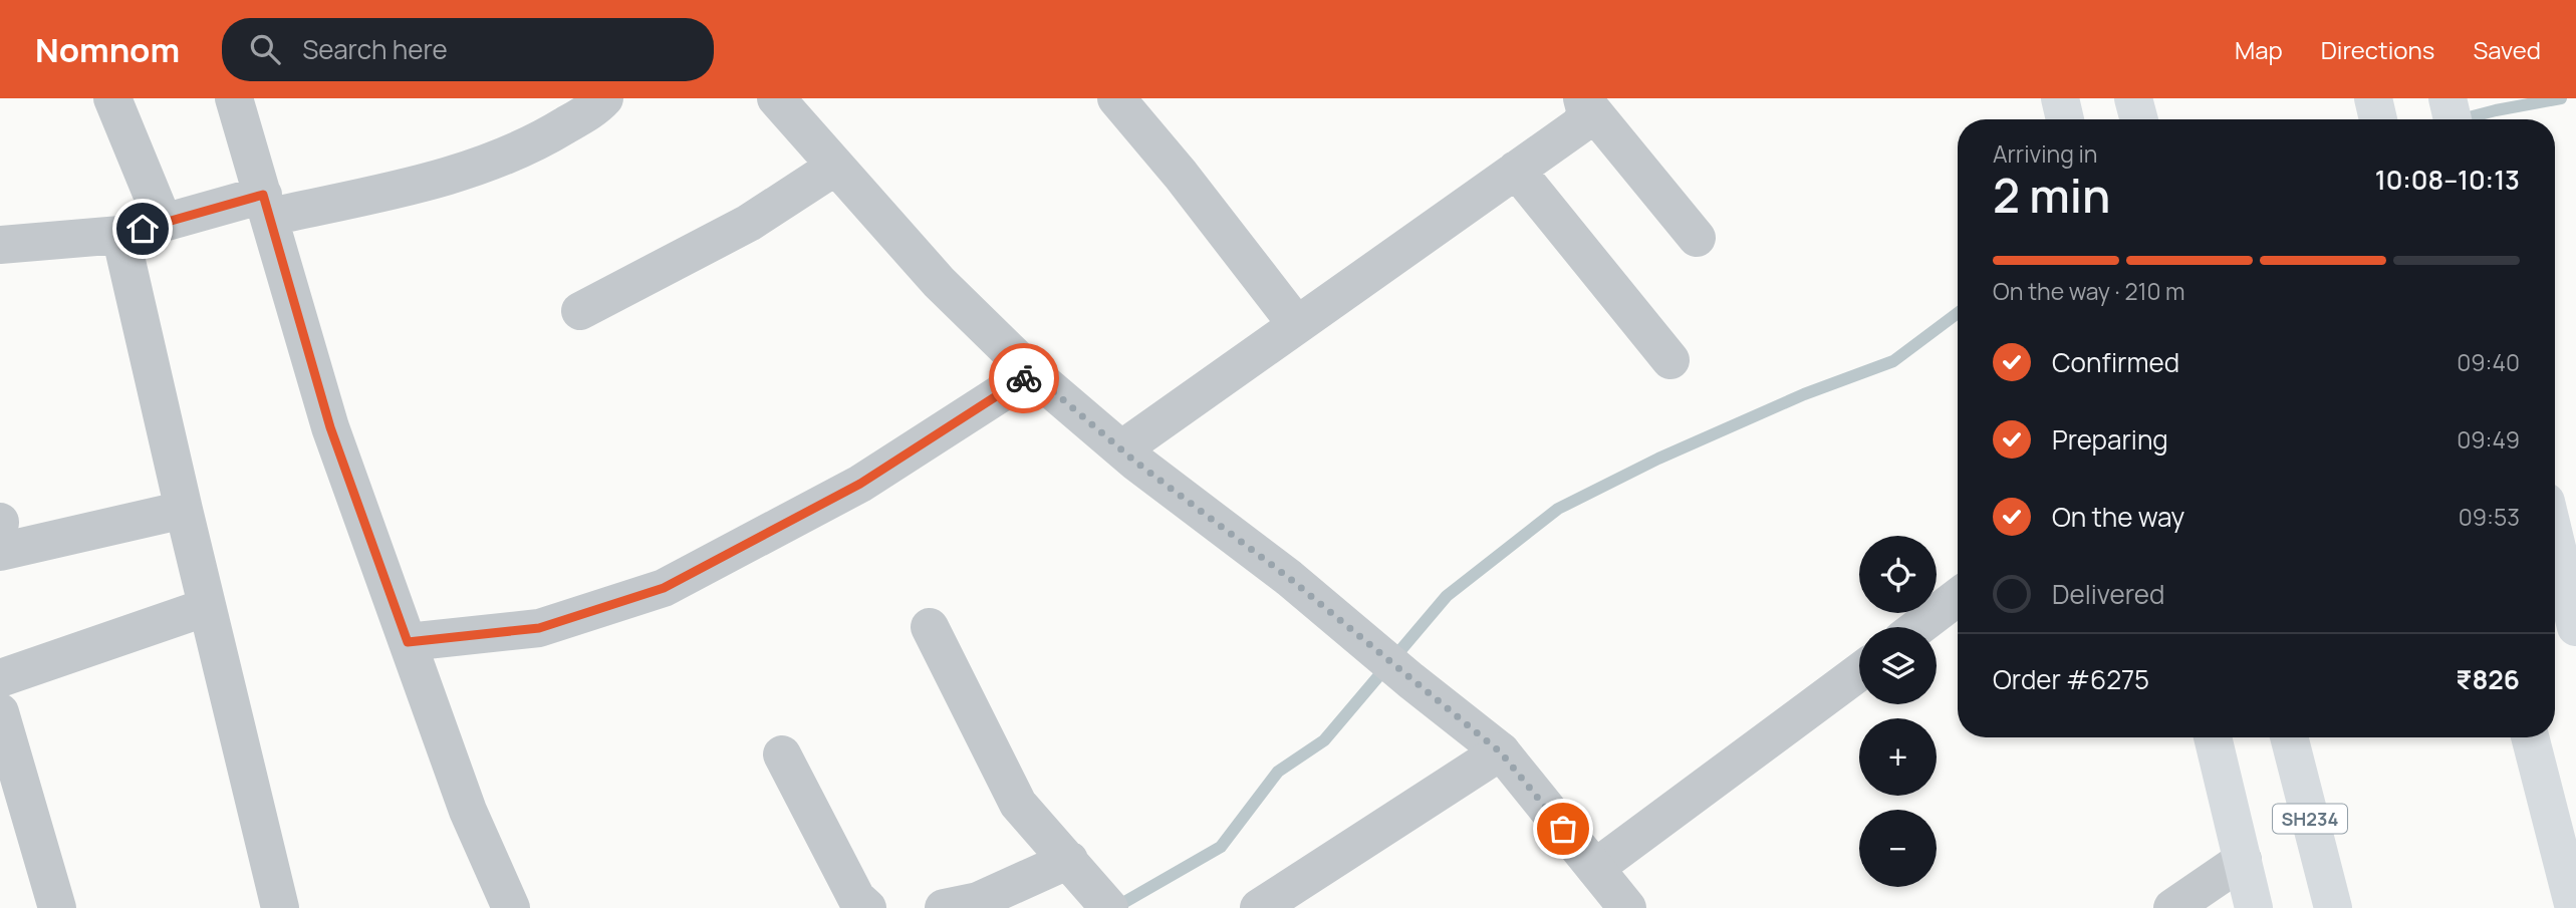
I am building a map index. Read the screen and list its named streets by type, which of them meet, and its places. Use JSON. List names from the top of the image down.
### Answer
{
  "streets": {
    "main road": ["SH234"]
  },
  "page": {
    "header": "Nomnom",
    "search": "Search here",
    "nav": ["Map", "Directions", "Saved"],
    "heading": ["2 min", "Arriving in", "10:08–10:13"],
    "panel": ["Order #6275", "₹826"],
    "bar": "On the way · 210 m",
    "list": [
      ["Confirmed", "09:40"],
      ["Preparing", "09:49"],
      ["On the way", "09:53"],
      "Delivered"
    ],
    "map_buttons": ["+", "−"]
  }
}
